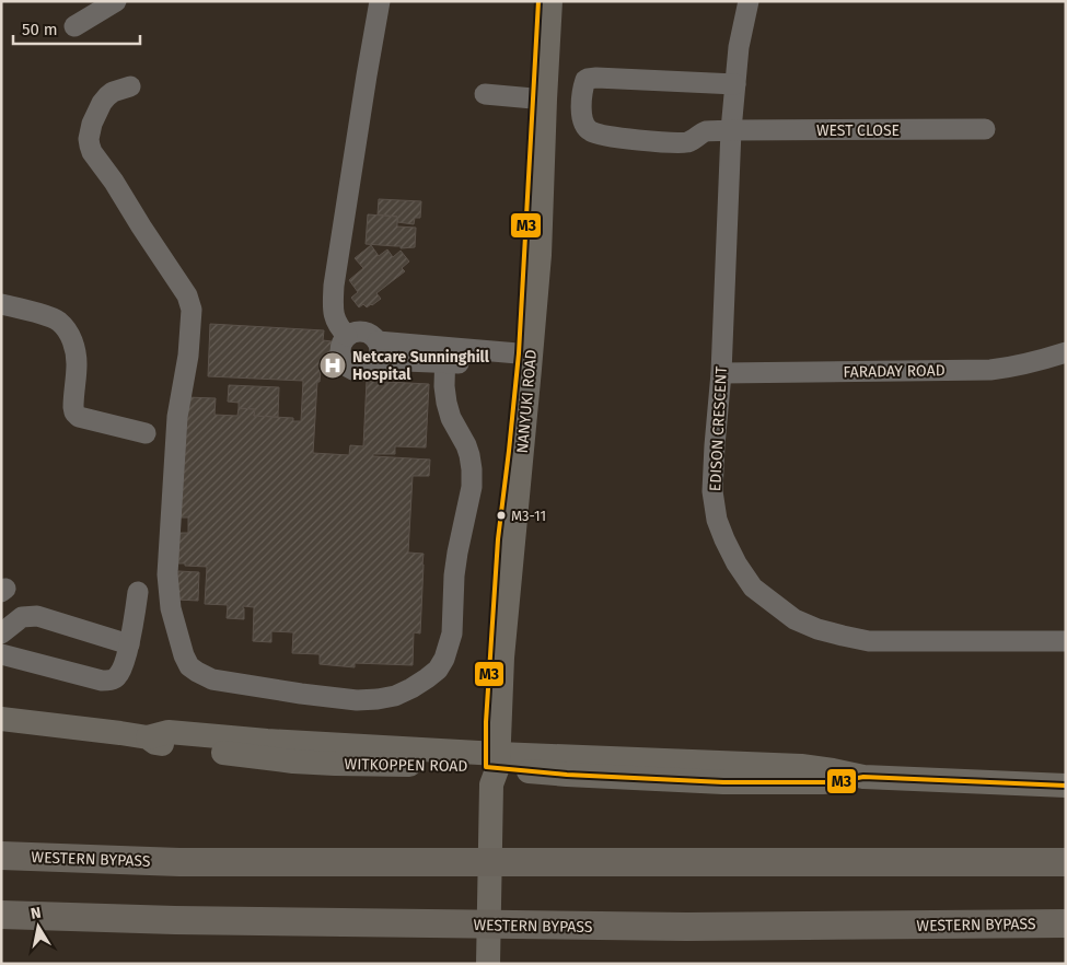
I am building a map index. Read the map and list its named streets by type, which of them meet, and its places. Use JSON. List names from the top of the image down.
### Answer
{
  "streets": {
    "highway": ["WESTERN BYPASS"],
    "main road": ["NANYUKI ROAD", "WITKOPPEN ROAD"],
    "street": ["WEST CLOSE", "FARADAY ROAD", "EDISON CRESCENT"]
  },
  "crossings": [
    ["WEST CLOSE", "EDISON CRESCENT"],
    ["FARADAY ROAD", "EDISON CRESCENT"],
    ["NANYUKI ROAD", "WITKOPPEN ROAD"]
  ],
  "places": {
    "hospital": ["Netcare Sunninghill Hospital"],
    "other": ["M3-11"]
  },
  "lines": ["transit line M3"],
  "scale_bar": "50 m",
  "north": "top"
}
